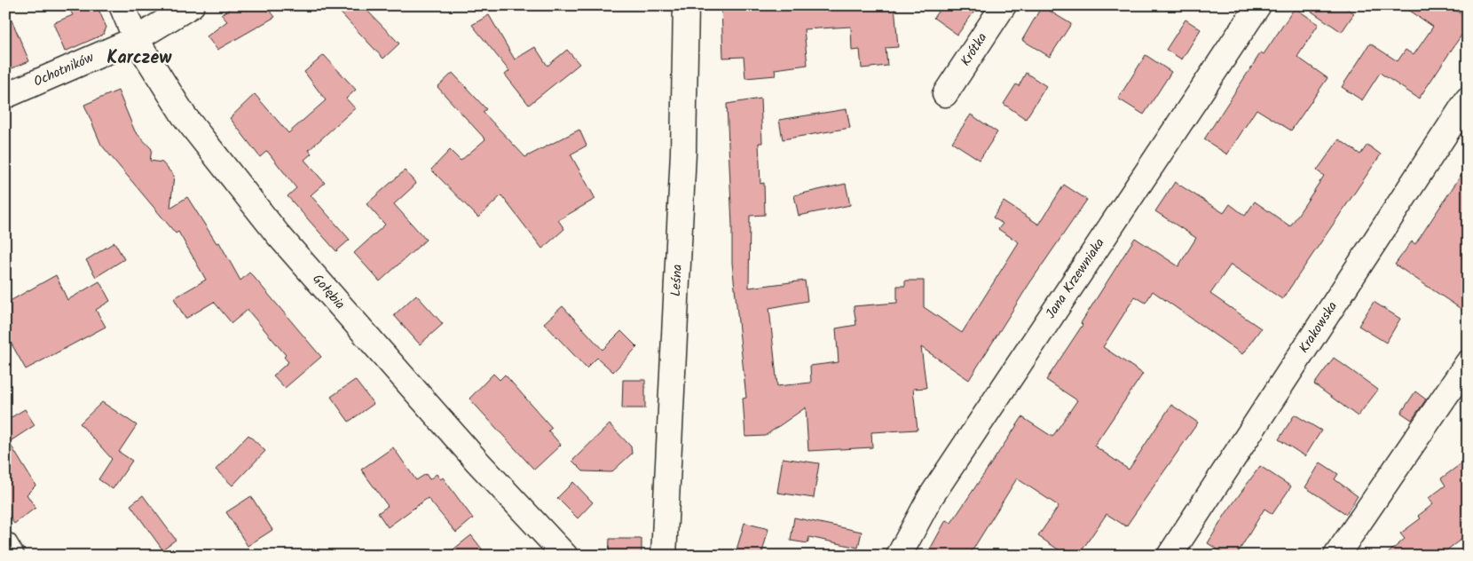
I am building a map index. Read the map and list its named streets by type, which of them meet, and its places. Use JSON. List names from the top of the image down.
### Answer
{
  "streets": {
    "street": [
      "Krótka",
      "Ochotników",
      "Jana Krzewniaka",
      "Leśna",
      "Gołębia",
      "Krakowska"
    ]
  },
  "crossings": [
    ["Ochotników", "Gołębia"]
  ],
  "districts": ["Karczew"]
}
